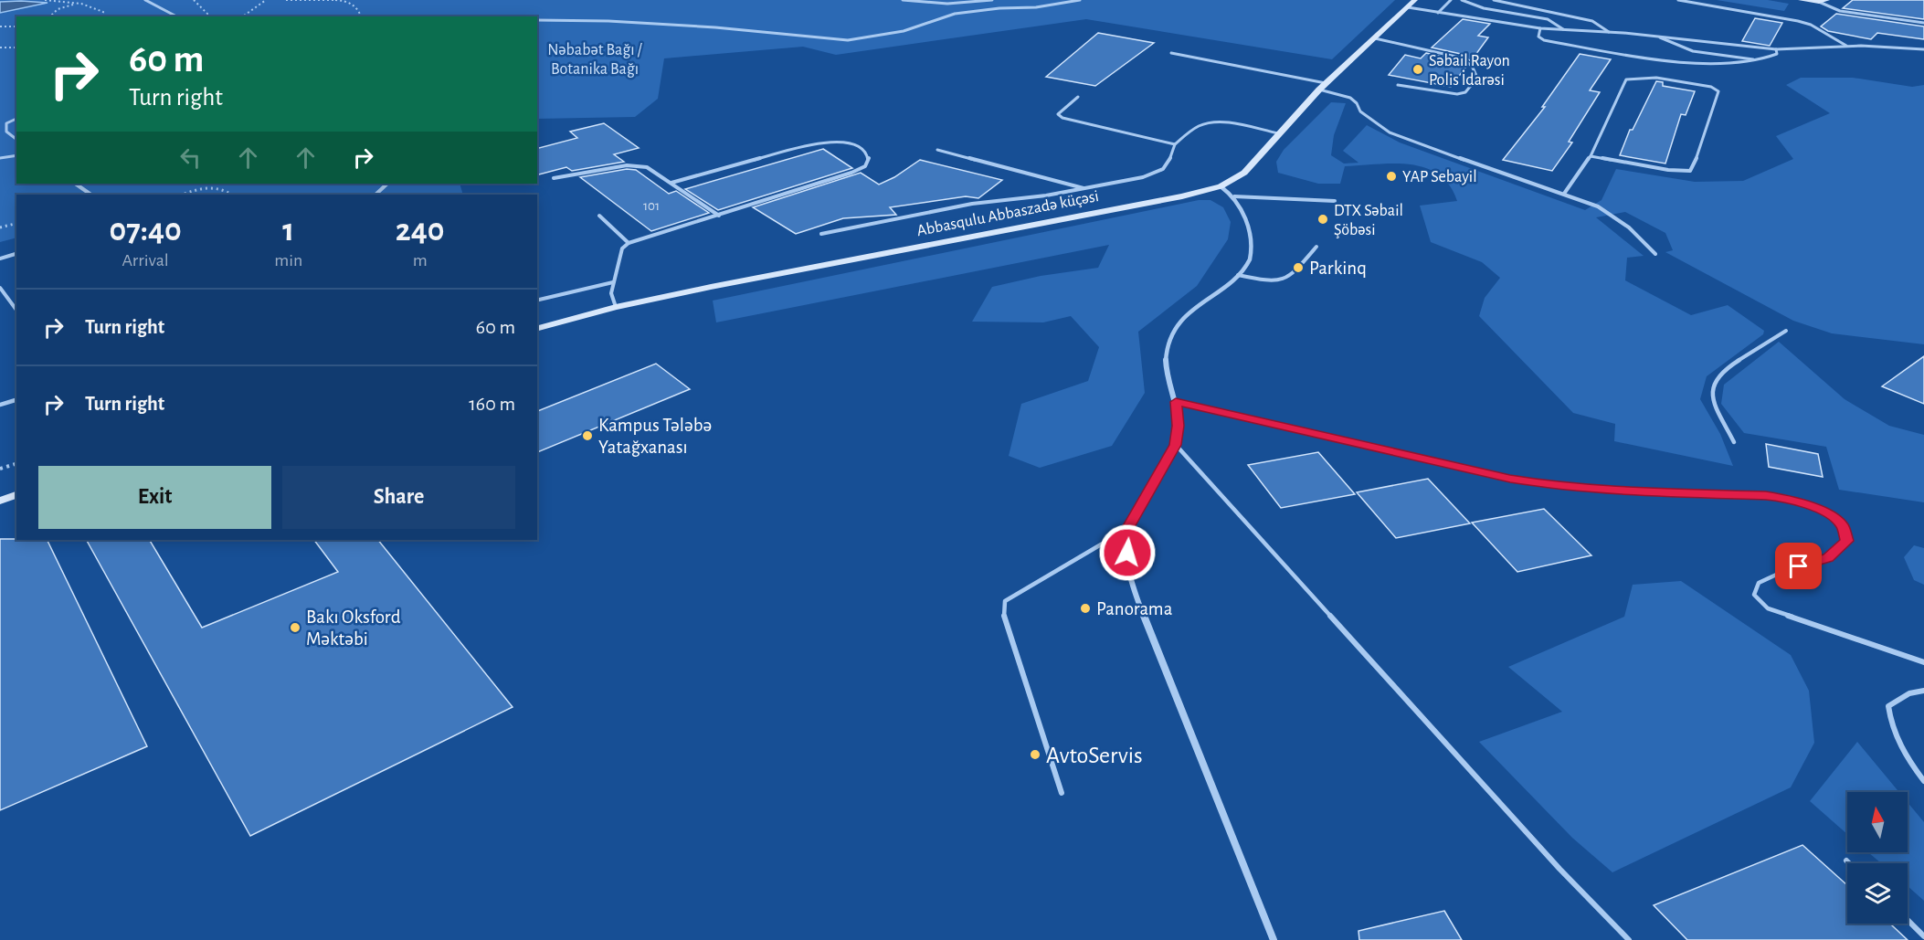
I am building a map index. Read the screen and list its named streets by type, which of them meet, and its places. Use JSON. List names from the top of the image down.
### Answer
{
  "streets": {
    "street": ["Abbasqulu Abbaszadə küçəsi"]
  },
  "parks": ["Nəbabət Bağı / Botanika Bağı"],
  "places": [
    "Səbail Rayon Polis İdarəsi",
    "YAP Sebayil",
    "DTX Səbail Şöbəsi",
    "Parkinq",
    "Kampus Tələbə Yatağxanası",
    "Panorama",
    "Bakı Oksford Məktəbi",
    "AvtoServis"
  ],
  "house_numbers": ["101"],
  "north": "top",
  "page": {
    "turn": ["60 m", "Turn right"],
    "eta": [
      "07:40",
      "Arrival",
      "1",
      "min",
      "240",
      "m"
    ],
    "list": [
      {
        "name": "Turn right",
        "value": "60 m"
      },
      {
        "name": "Turn right",
        "value": "160 m"
      }
    ],
    "buttons": ["Exit", "Share"]
  }
}
